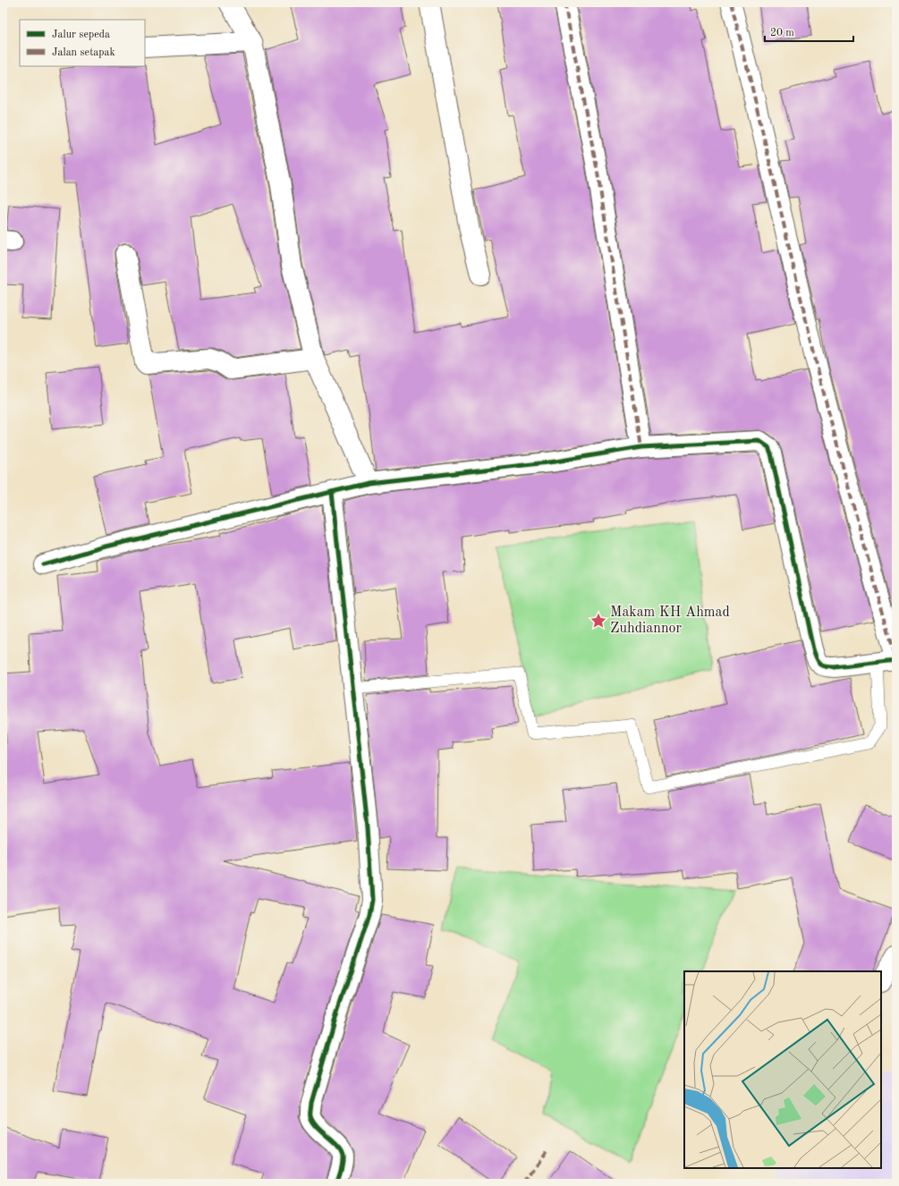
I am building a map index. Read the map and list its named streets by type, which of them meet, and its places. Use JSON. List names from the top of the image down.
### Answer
{
  "places": {
    "place": ["Makam KH Ahmad Zuhdiannor"]
  },
  "legend": ["Jalur sepeda", "Jalan setapak"],
  "scale_bar": "20 m"
}
